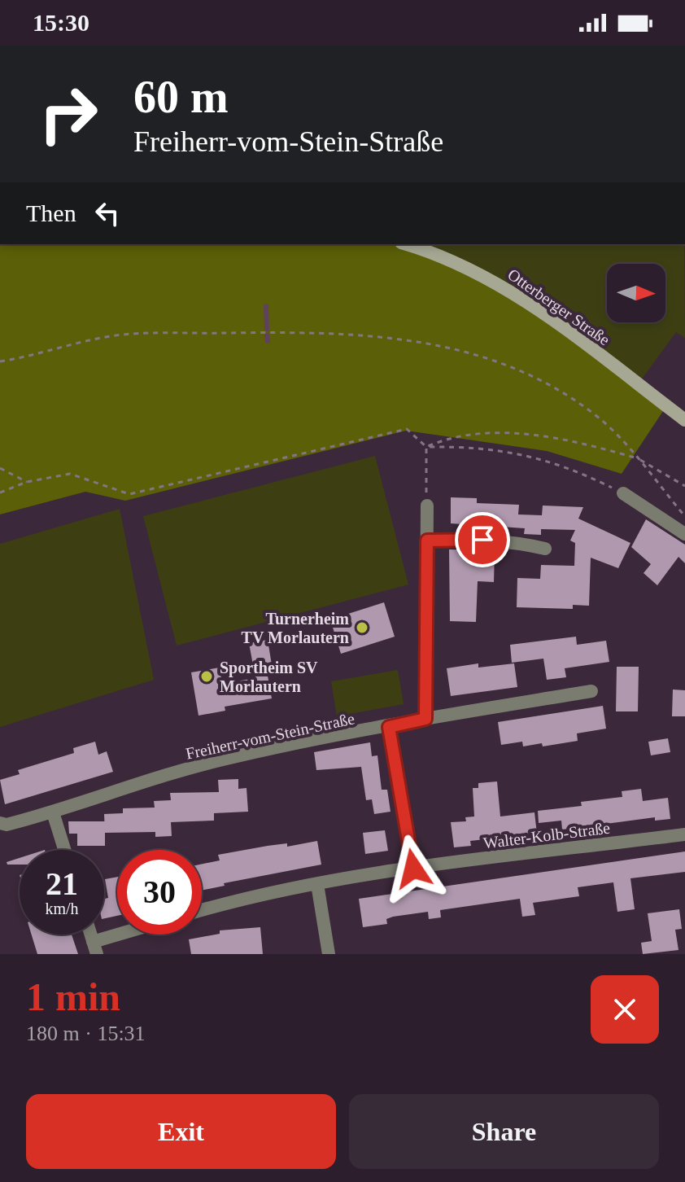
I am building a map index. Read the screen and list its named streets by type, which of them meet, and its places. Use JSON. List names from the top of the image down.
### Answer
{
  "streets": {
    "street": ["Otterberger Straße", "Freiherr-vom-Stein-Straße", "Walter-Kolb-Straße"]
  },
  "places": ["Turnerheim TV Morlautern", "Sportheim SV Morlautern"],
  "north": "right",
  "page": {
    "status": "15:30",
    "turn": ["60 m", "Freiherr-vom-Stein-Straße"],
    "then": "Then",
    "speed": "21 km/h",
    "limit": "30",
    "heading": ["1 min", "180 m · 15:31"],
    "buttons": ["Exit", "Share"]
  }
}
